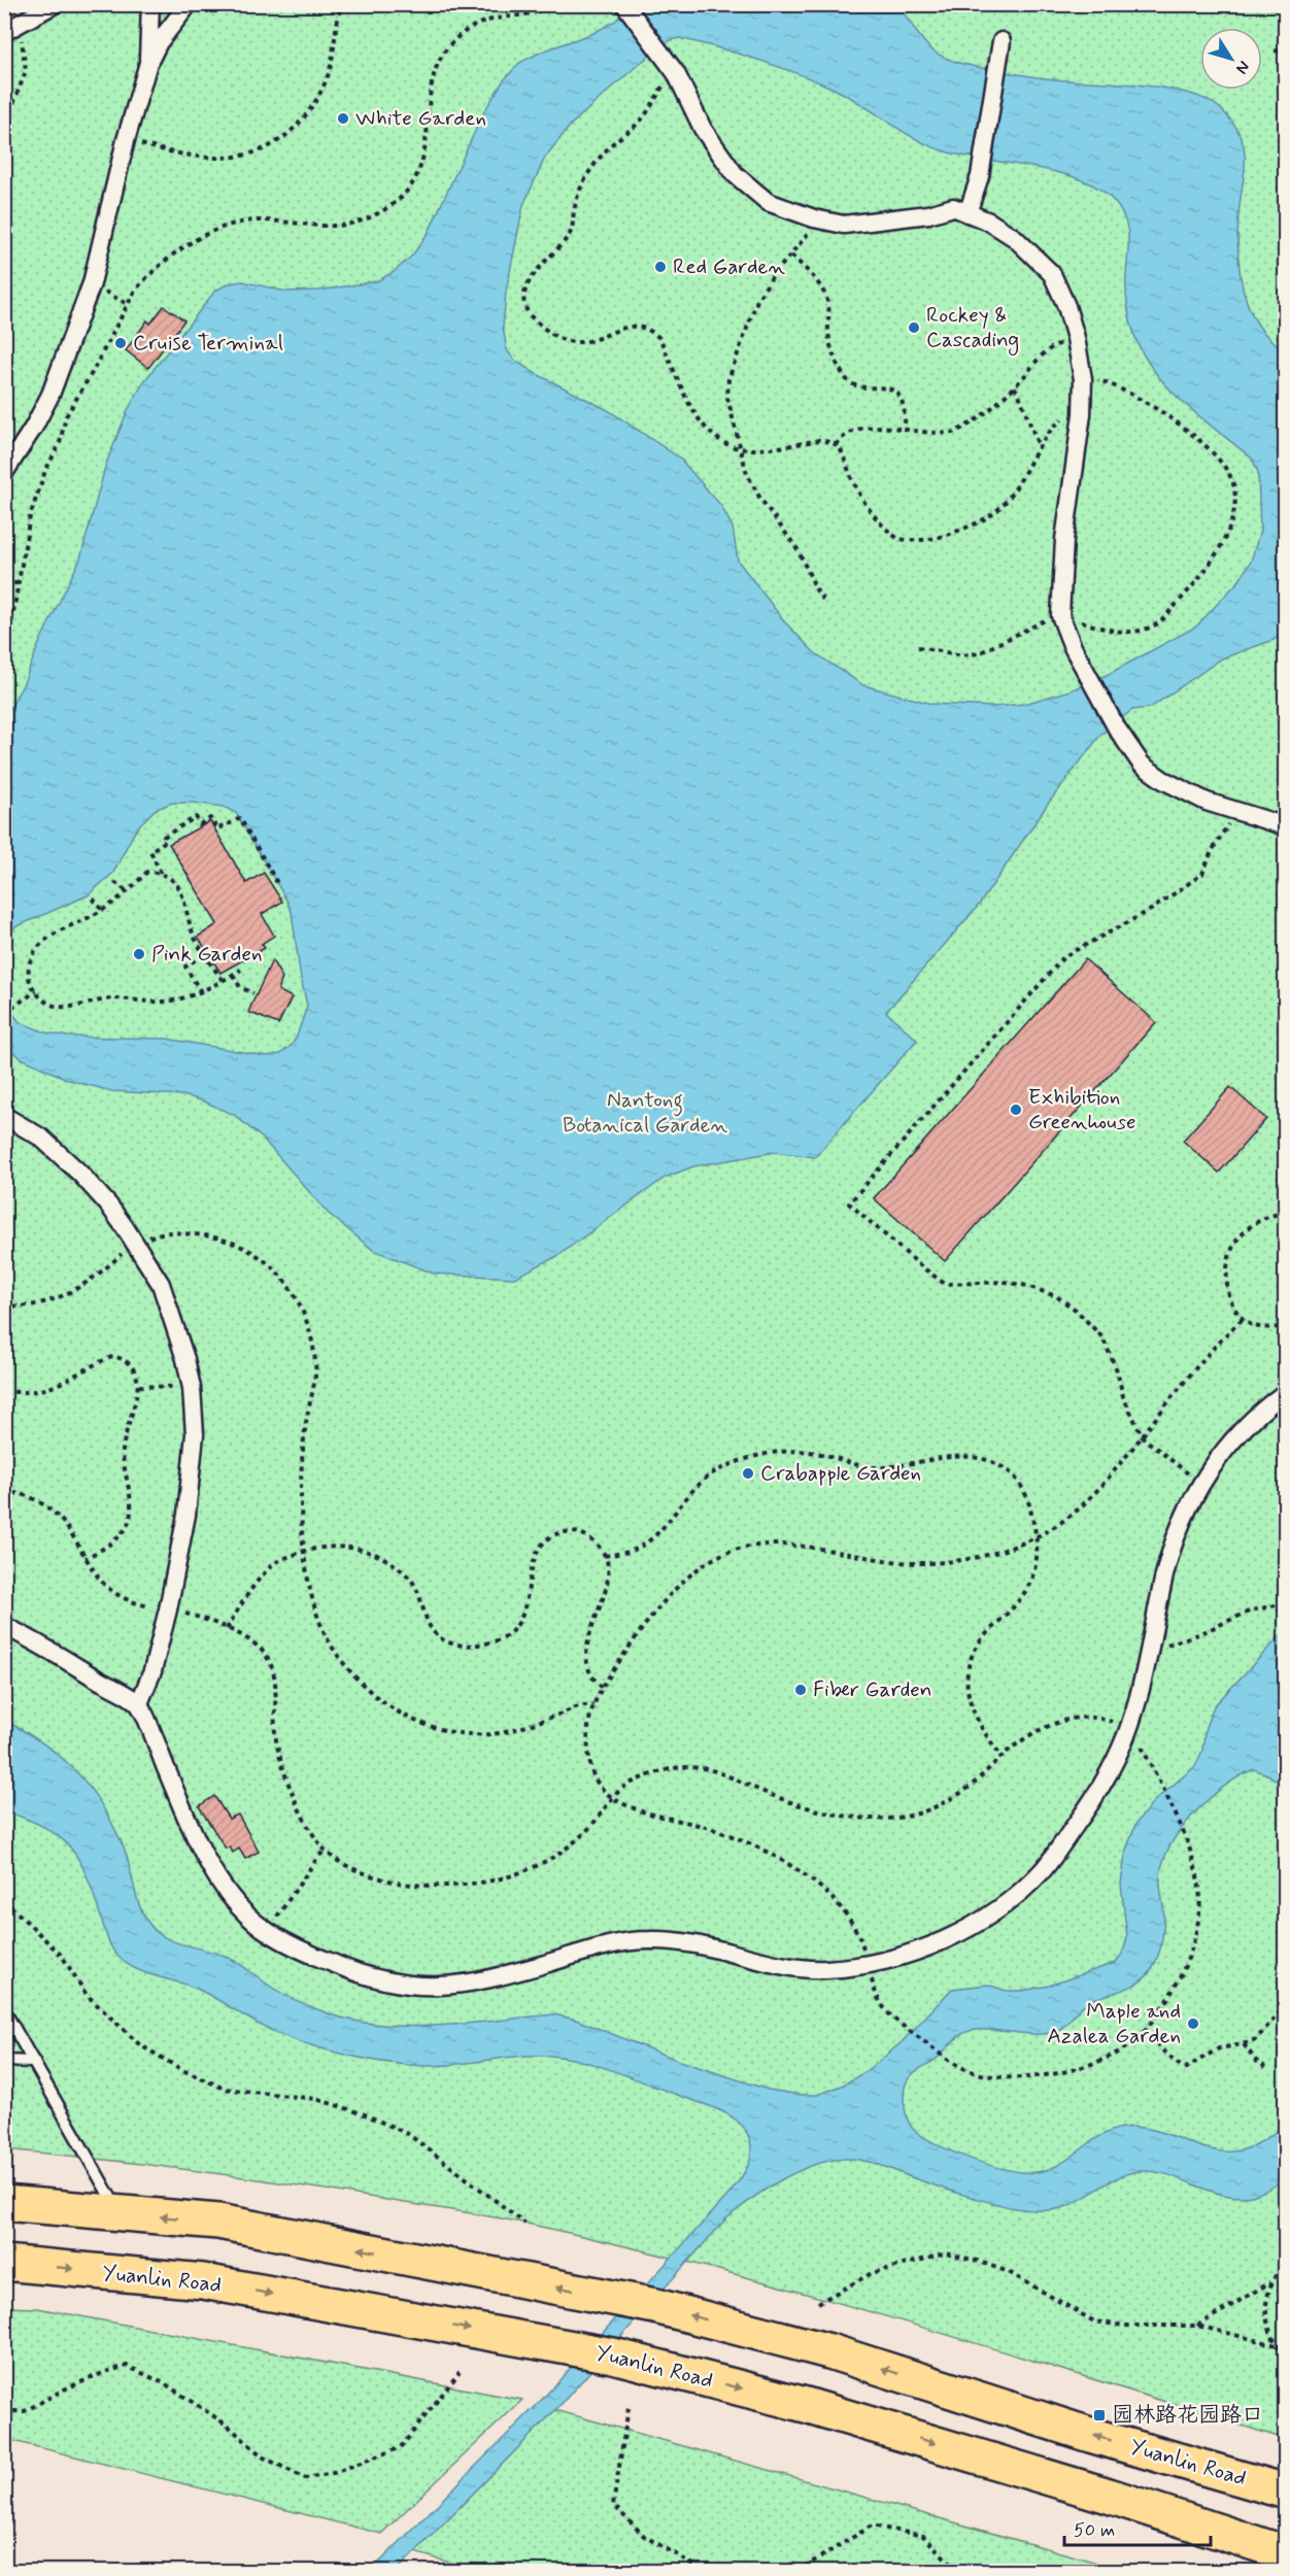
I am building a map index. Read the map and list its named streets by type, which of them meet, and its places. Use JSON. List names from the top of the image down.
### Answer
{
  "streets": {
    "main road": ["Yuanlin Road"]
  },
  "parks": ["Nantong Botanical Garden"],
  "places": {
    "other": [
      "White Garden",
      "Red Garden",
      "Rockey & Cascading",
      "Cruise Terminal",
      "Pink Garden",
      "Exhibition Greenhouse",
      "Crabapple Garden",
      "Fiber Garden",
      "Maple and Azalea Garden"
    ],
    "transit": ["园林路花园路口"]
  },
  "scale_bar": "50 m",
  "north": "bottom right"
}
